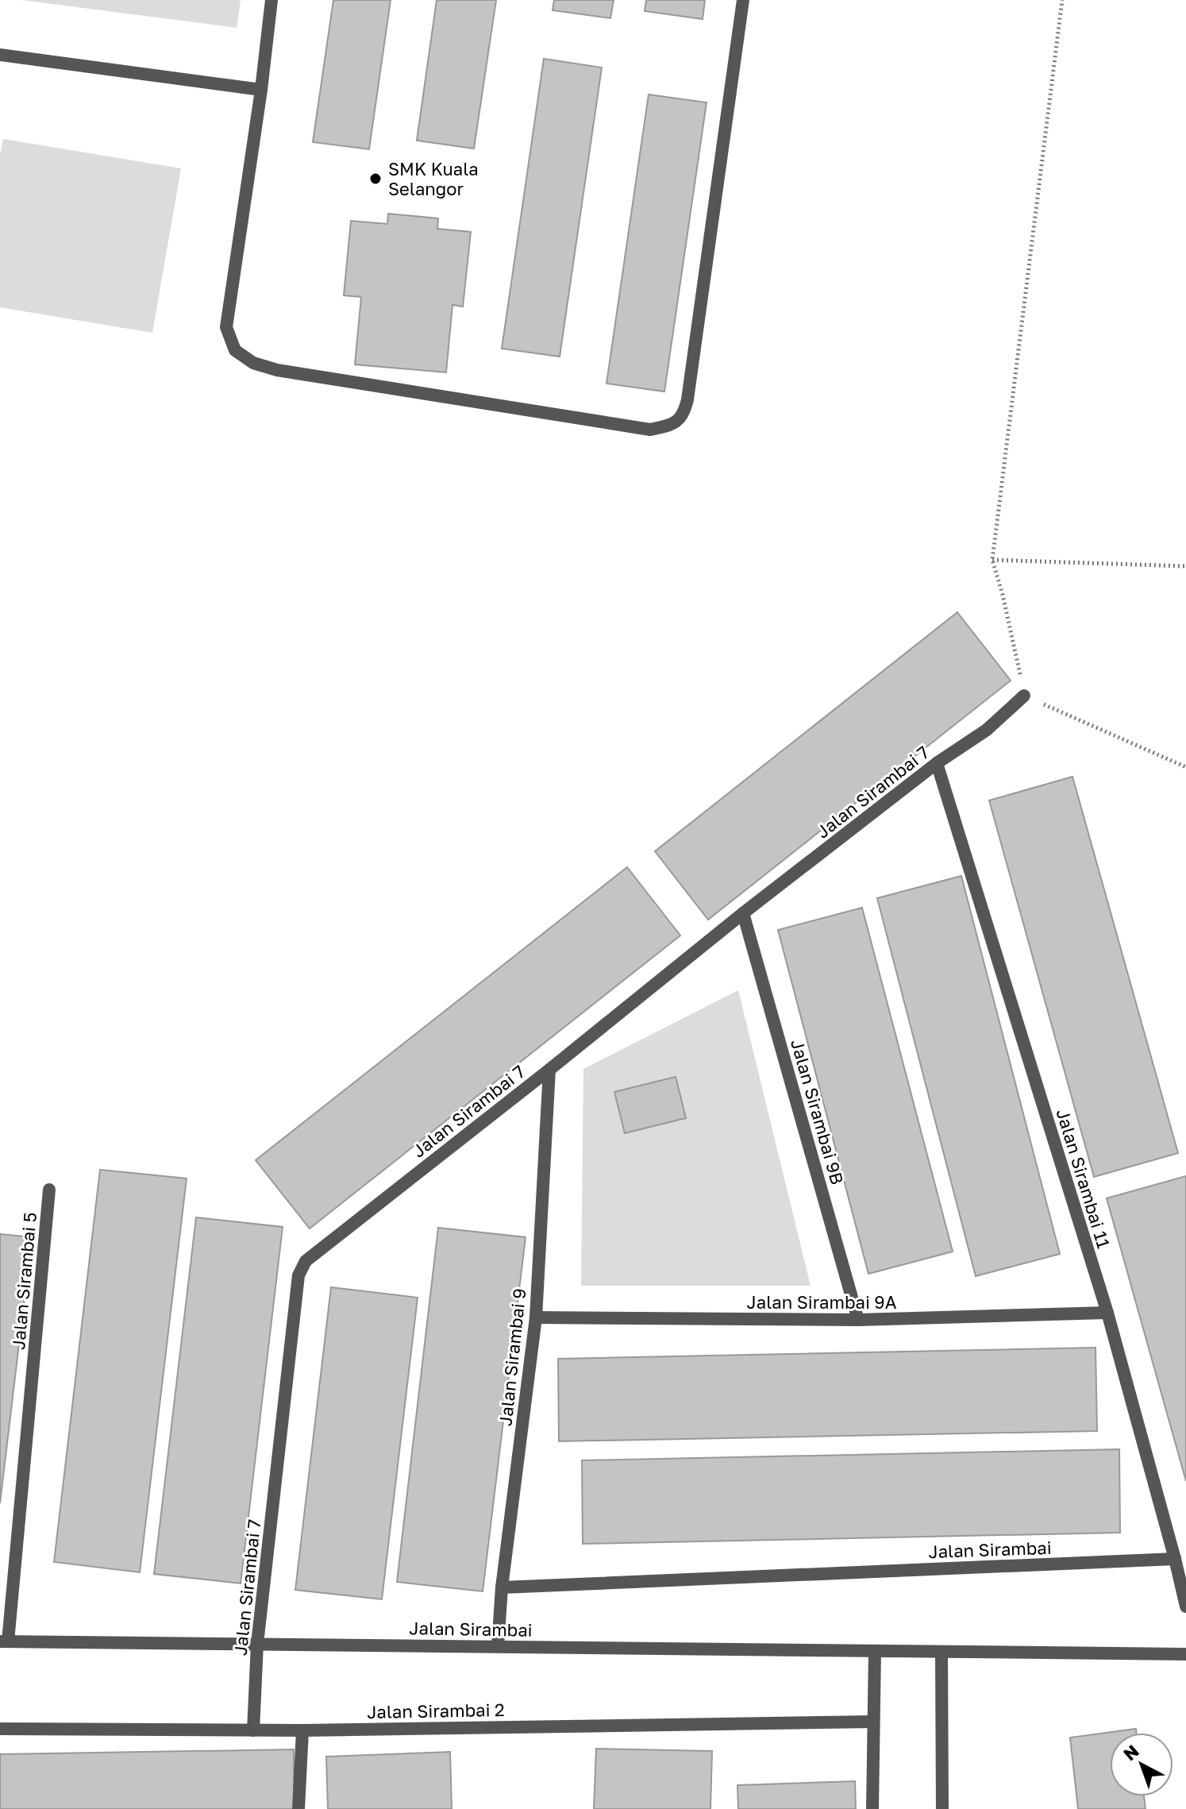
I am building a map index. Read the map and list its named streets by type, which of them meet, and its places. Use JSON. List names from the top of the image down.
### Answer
{
  "streets": {
    "street": [
      "Jalan Sirambai 7",
      "Jalan Sirambai 9B",
      "Jalan Sirambai 11",
      "Jalan Sirambai 5",
      "Jalan Sirambai 9A",
      "Jalan Sirambai 9",
      "Jalan Sirambai",
      "Jalan Sirambai 2"
    ]
  },
  "crossings": [
    ["Jalan Sirambai 7", "Jalan Sirambai 9B"],
    ["Jalan Sirambai 7", "Jalan Sirambai 11"],
    ["Jalan Sirambai 7", "Jalan Sirambai 9"],
    ["Jalan Sirambai 7", "Jalan Sirambai"],
    ["Jalan Sirambai 7", "Jalan Sirambai 2"],
    ["Jalan Sirambai 9B", "Jalan Sirambai 9A"],
    ["Jalan Sirambai 11", "Jalan Sirambai 9A"],
    ["Jalan Sirambai 11", "Jalan Sirambai"],
    ["Jalan Sirambai 5", "Jalan Sirambai"],
    ["Jalan Sirambai 9A", "Jalan Sirambai 9"],
    ["Jalan Sirambai 9", "Jalan Sirambai"]
  ],
  "places": ["SMK Kuala Selangor"],
  "north": "top left"
}
